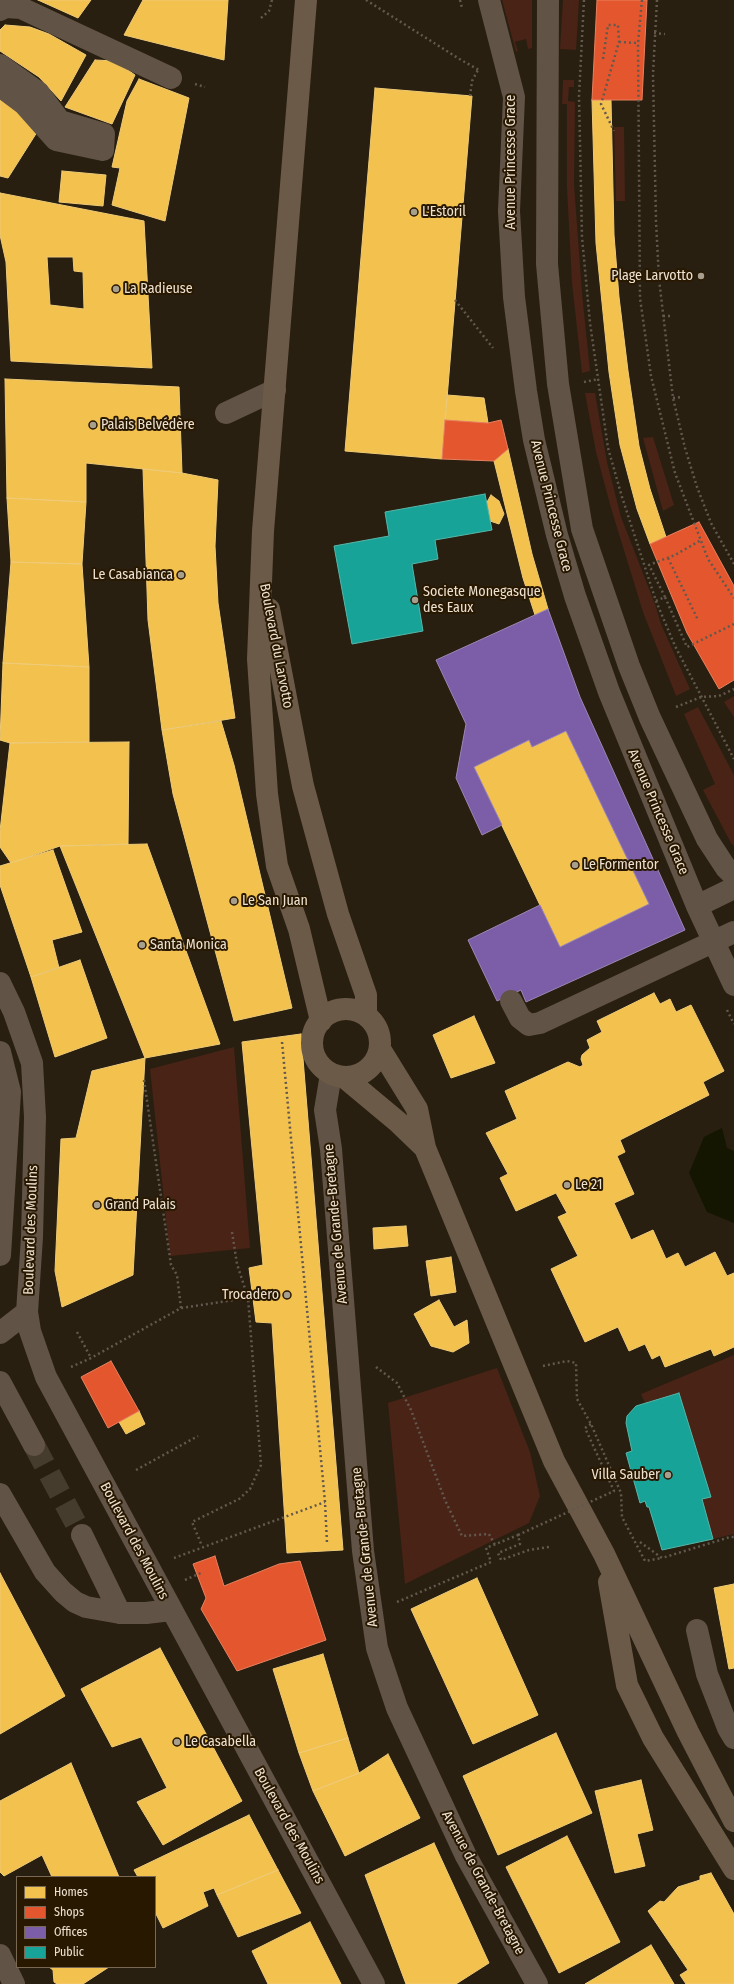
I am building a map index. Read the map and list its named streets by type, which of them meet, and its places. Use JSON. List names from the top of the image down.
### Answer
{
  "streets": {
    "main road": ["Boulevard du Larvotto"],
    "street": ["Avenue Princesse Grace", "Avenue de Grande-Bretagne", "Boulevard des Moulins"]
  },
  "crossings": [
    ["Boulevard du Larvotto", "Avenue de Grande-Bretagne"]
  ],
  "places": [
    "L'Estoril",
    "Plage Larvotto",
    "La Radieuse",
    "Palais Belvédère",
    "Le Casabianca",
    "Societe Monegasque des Eaux",
    "Le Formentor",
    "Le San Juan",
    "Santa Monica",
    "Le 21",
    "Grand Palais",
    "Trocadero",
    "Villa Sauber",
    "Le Casabella"
  ],
  "legend": [
    "Homes",
    "Shops",
    "Offices",
    "Public"
  ]
}
